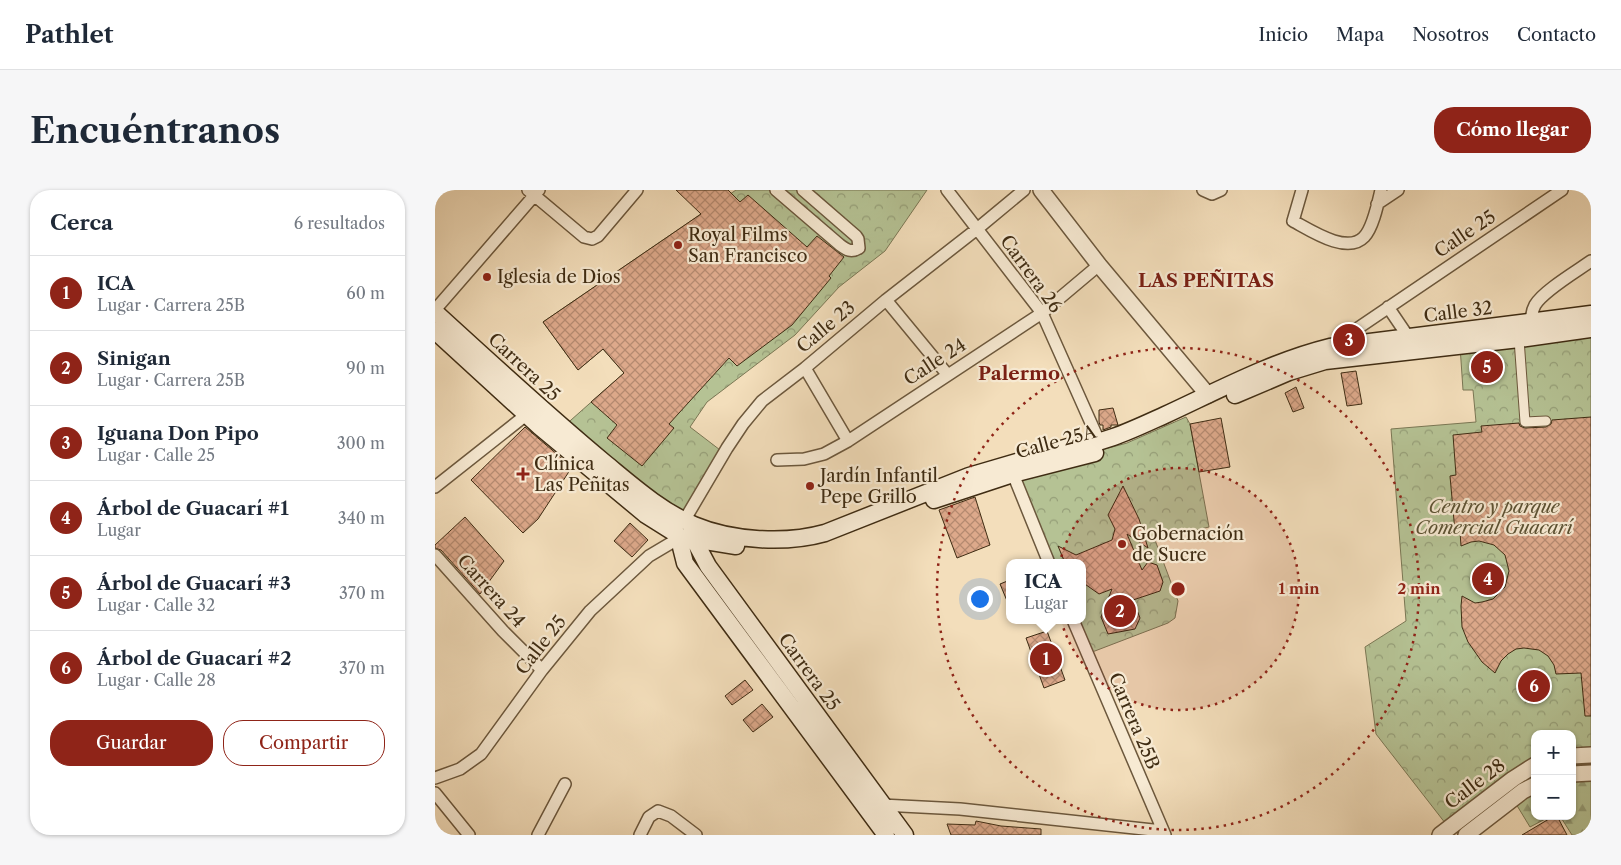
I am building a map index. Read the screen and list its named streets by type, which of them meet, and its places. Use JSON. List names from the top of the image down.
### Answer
{
  "streets": {
    "main road": ["Calle 32", "Carrera 25", "Calle 25A"],
    "street": [
      "Calle 25",
      "Carrera 26",
      "Calle 23",
      "Calle 24",
      "Carrera 24",
      "Carrera 25B",
      "Calle 28"
    ]
  },
  "crossings": [
    ["Calle 25", "Calle 32"],
    ["Calle 25", "Calle 23"],
    ["Calle 25", "Carrera 25"],
    ["Calle 25", "Calle 25A"],
    ["Calle 25", "Carrera 24"],
    ["Carrera 26", "Calle 23"],
    ["Carrera 26", "Calle 24"],
    ["Carrera 26", "Calle 25A"],
    ["Calle 32", "Calle 25A"],
    ["Calle 23", "Carrera 25"],
    ["Calle 23", "Calle 25A"],
    ["Carrera 25", "Calle 25A"]
  ],
  "districts": ["LAS PEÑITAS", "Palermo"],
  "parks": ["Centro y parque Comercial Guacarí"],
  "places": {
    "other": [
      "Royal Films San Francisco",
      "Iglesia de Dios",
      "Jardín Infantil Pepe Grillo",
      "Gobernación de Sucre"
    ],
    "health": ["Clínica Las Peñitas"]
  },
  "page": {
    "header": "Pathlet",
    "nav": [
      "Inicio",
      "Mapa",
      "Nosotros",
      "Contacto"
    ],
    "buttons": [
      "Cómo llegar",
      ["Guardar", "Compartir"]
    ],
    "title": "Encuéntranos",
    "heading": ["Cerca", "6 resultados"],
    "list": [
      {
        "mark": "1",
        "name": "ICA",
        "note": "Lugar · Carrera 25B",
        "value": "60 m"
      },
      {
        "mark": "2",
        "name": "Sinigan",
        "note": "Lugar · Carrera 25B",
        "value": "90 m"
      },
      {
        "mark": "3",
        "name": "Iguana Don Pipo",
        "note": "Lugar · Calle 25",
        "value": "300 m"
      },
      {
        "mark": "4",
        "name": "Árbol de Guacarí #1",
        "note": "Lugar",
        "value": "340 m"
      },
      {
        "mark": "5",
        "name": "Árbol de Guacarí #3",
        "note": "Lugar · Calle 32",
        "value": "370 m"
      },
      {
        "mark": "6",
        "name": "Árbol de Guacarí #2",
        "note": "Lugar · Calle 28",
        "value": "370 m"
      }
    ],
    "pins": [
      "3",
      "5",
      "4",
      "2",
      "1",
      "6"
    ],
    "popup": ["ICA", "Lugar"],
    "map_buttons": ["+", "−"]
  },
  "rings": ["1 min", "2 min"]
}
